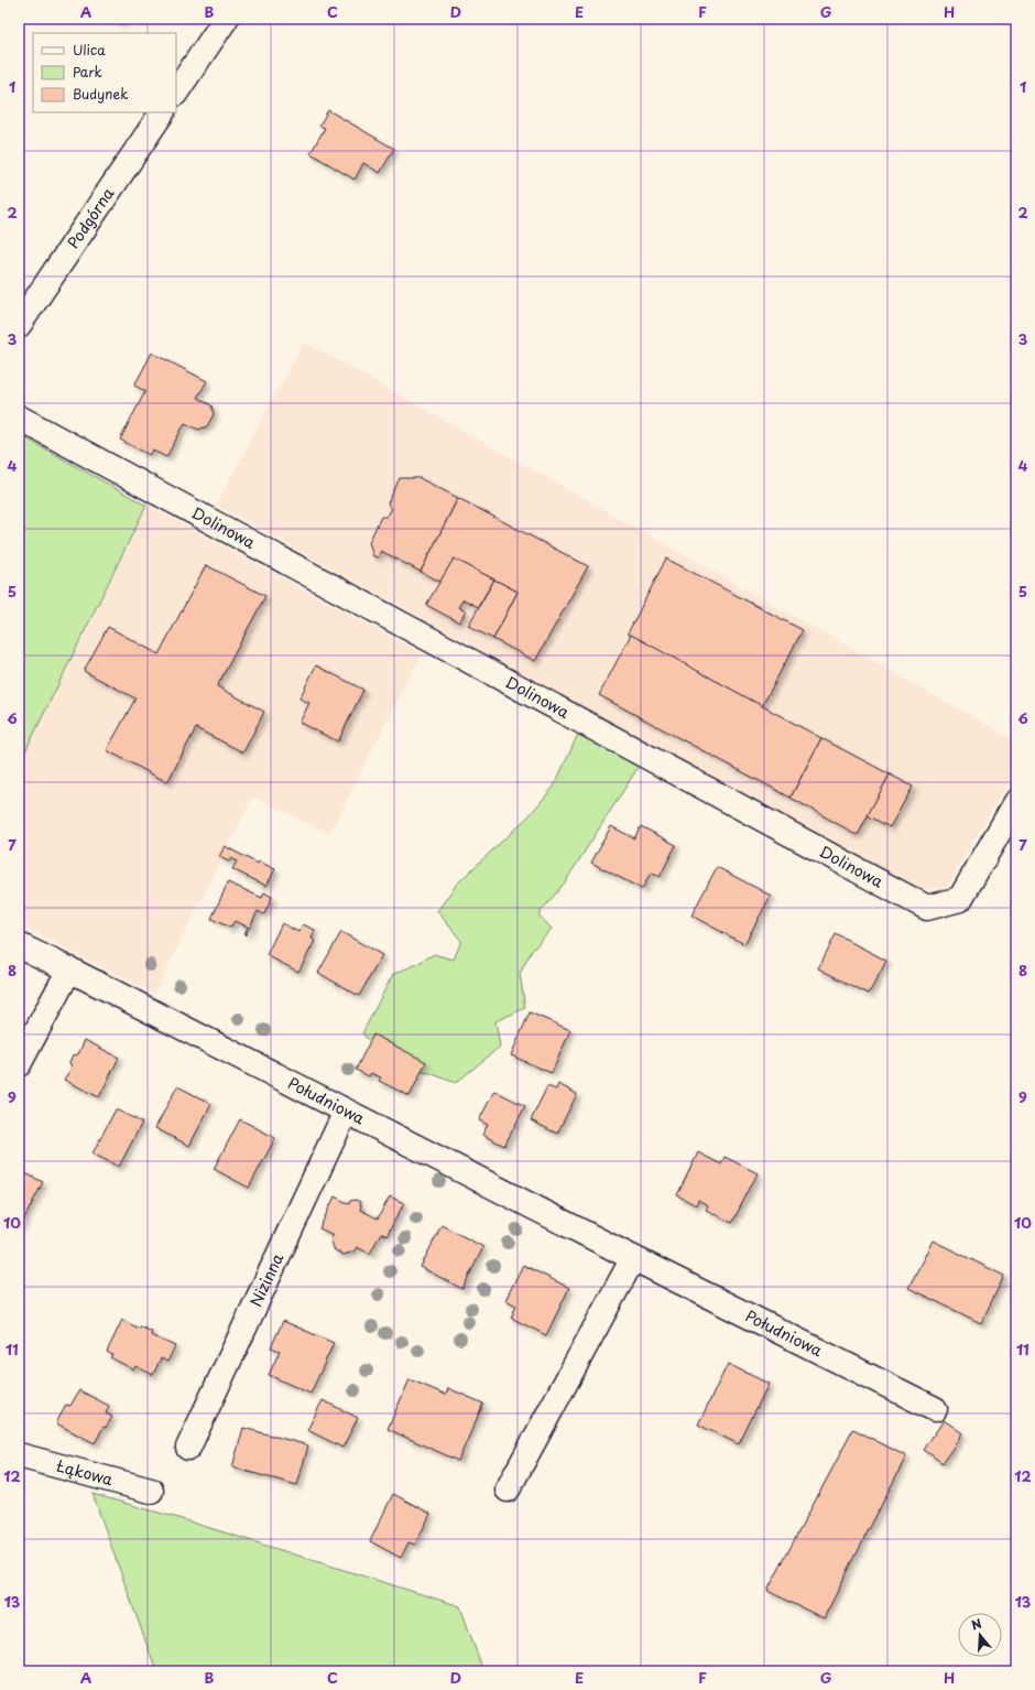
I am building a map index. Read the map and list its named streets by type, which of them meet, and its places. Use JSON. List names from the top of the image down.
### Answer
{
  "streets": {
    "street": [
      "Podgórna",
      "Dolinowa",
      "Południowa",
      "Nizinna",
      "Łąkowa"
    ]
  },
  "crossings": [
    ["Południowa", "Nizinna"]
  ],
  "legend": ["Ulica", "Park", "Budynek"],
  "north": "top",
  "grid": {
    "columns": [
      "A",
      "B",
      "C",
      "D",
      "E",
      "F",
      "G",
      "H"
    ],
    "rows": [
      "1",
      "2",
      "3",
      "4",
      "5",
      "6",
      "7",
      "8",
      "9",
      "10",
      "11",
      "12",
      "13"
    ]
  }
}
